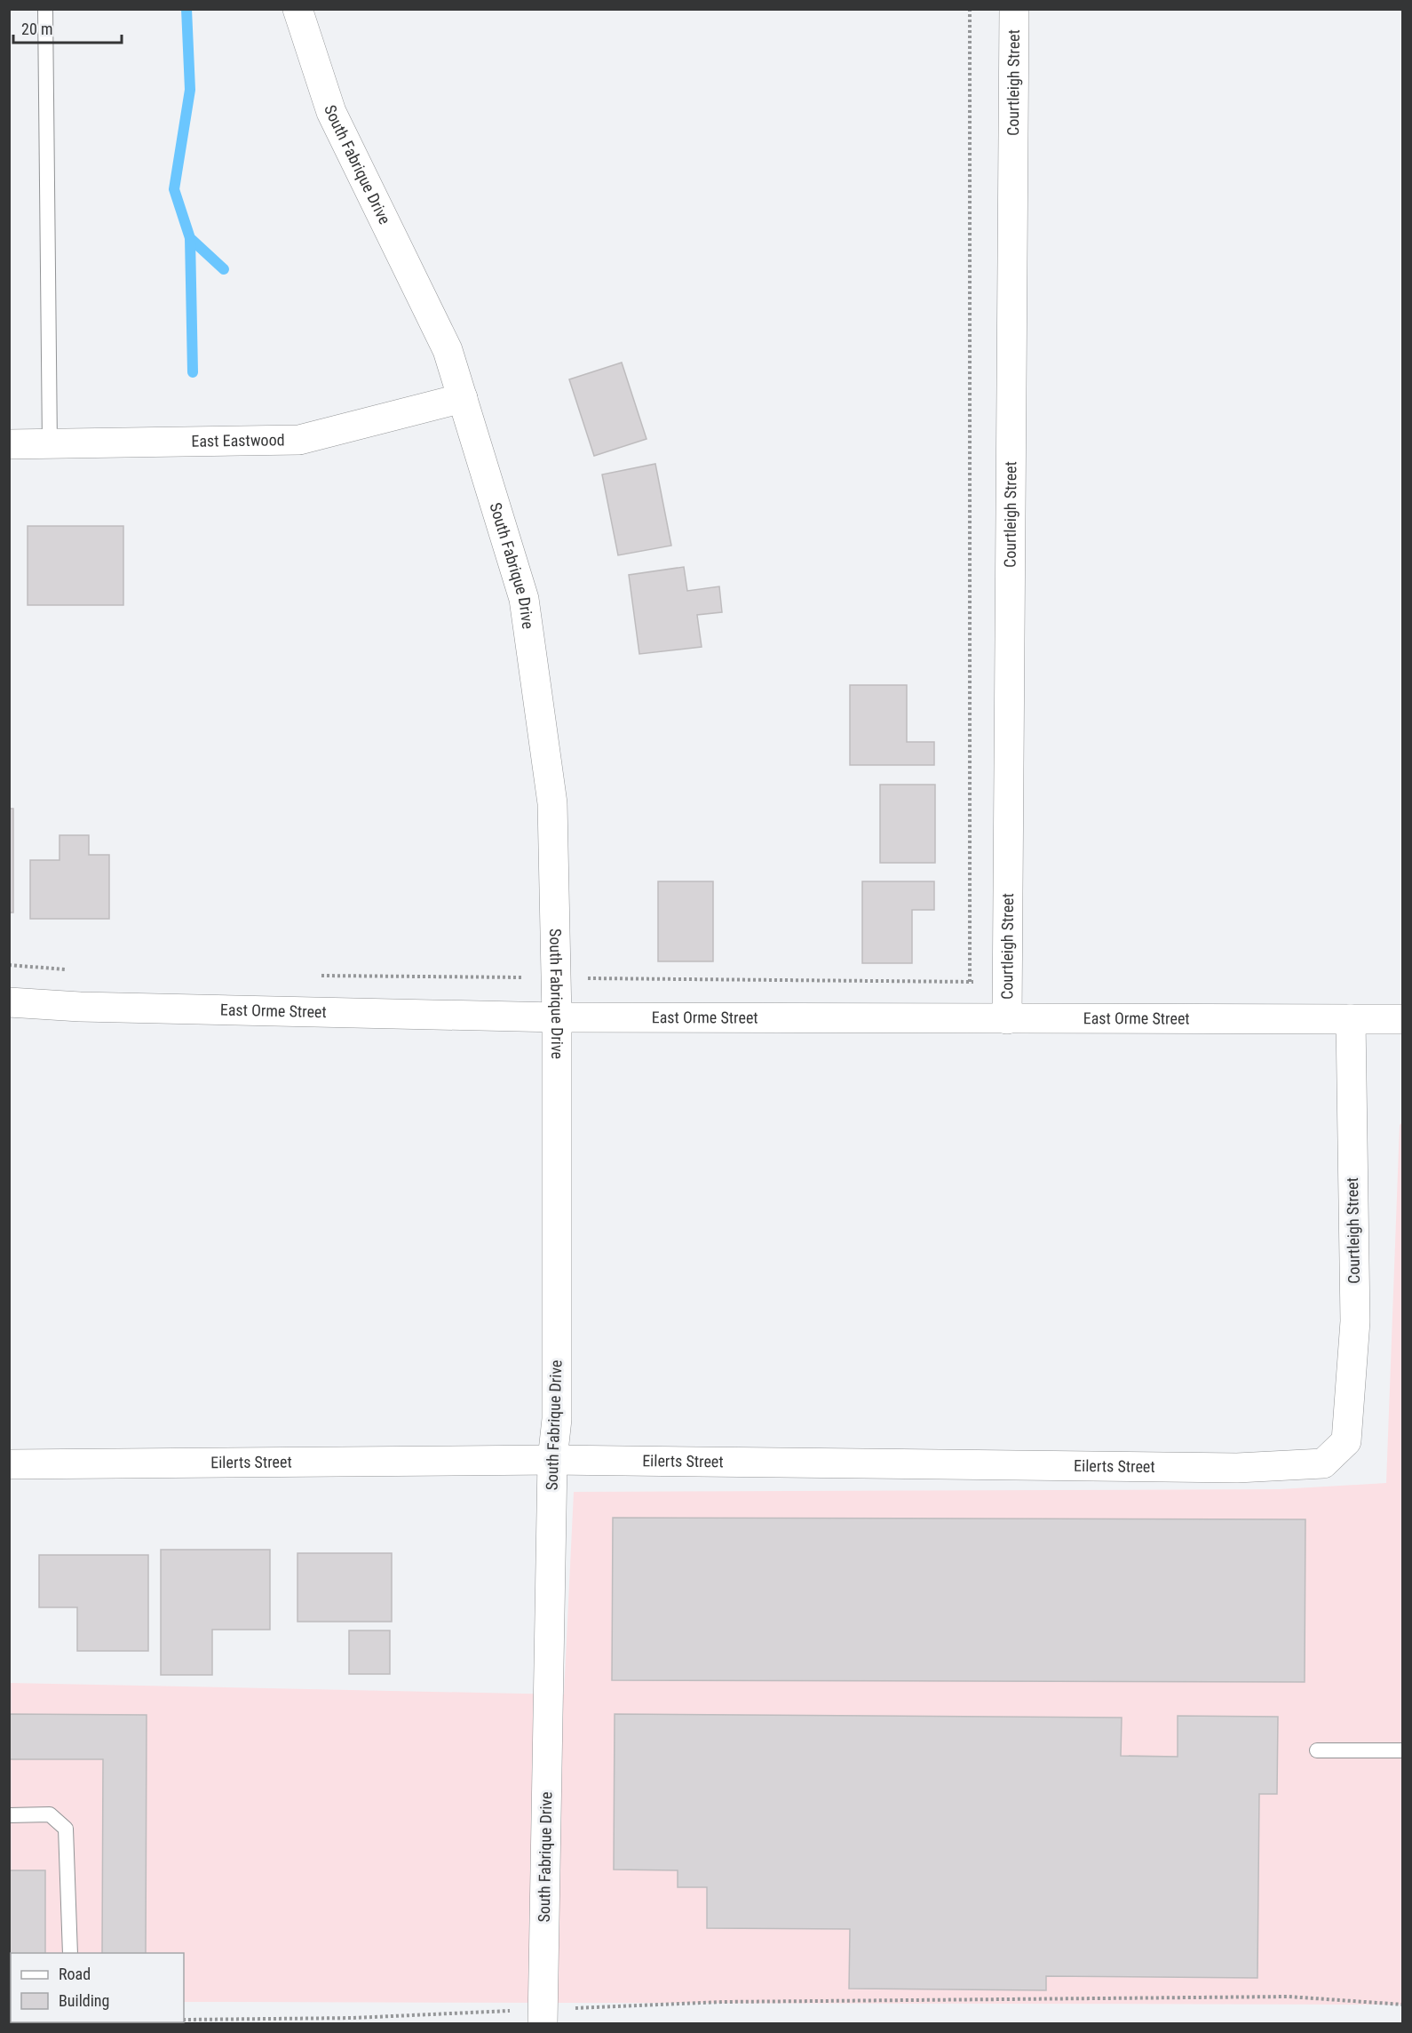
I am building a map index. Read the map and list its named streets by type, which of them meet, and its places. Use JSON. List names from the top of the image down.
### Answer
{
  "streets": {
    "street": [
      "Courtleigh Street",
      "South Fabrique Drive",
      "East Eastwood",
      "East Orme Street",
      "Eilerts Street"
    ]
  },
  "crossings": [
    ["Courtleigh Street", "East Orme Street"],
    ["Courtleigh Street", "Eilerts Street"],
    ["South Fabrique Drive", "East Eastwood"],
    ["South Fabrique Drive", "East Orme Street"],
    ["South Fabrique Drive", "Eilerts Street"]
  ],
  "legend": ["Road", "Building"],
  "scale_bar": "20 m"
}
